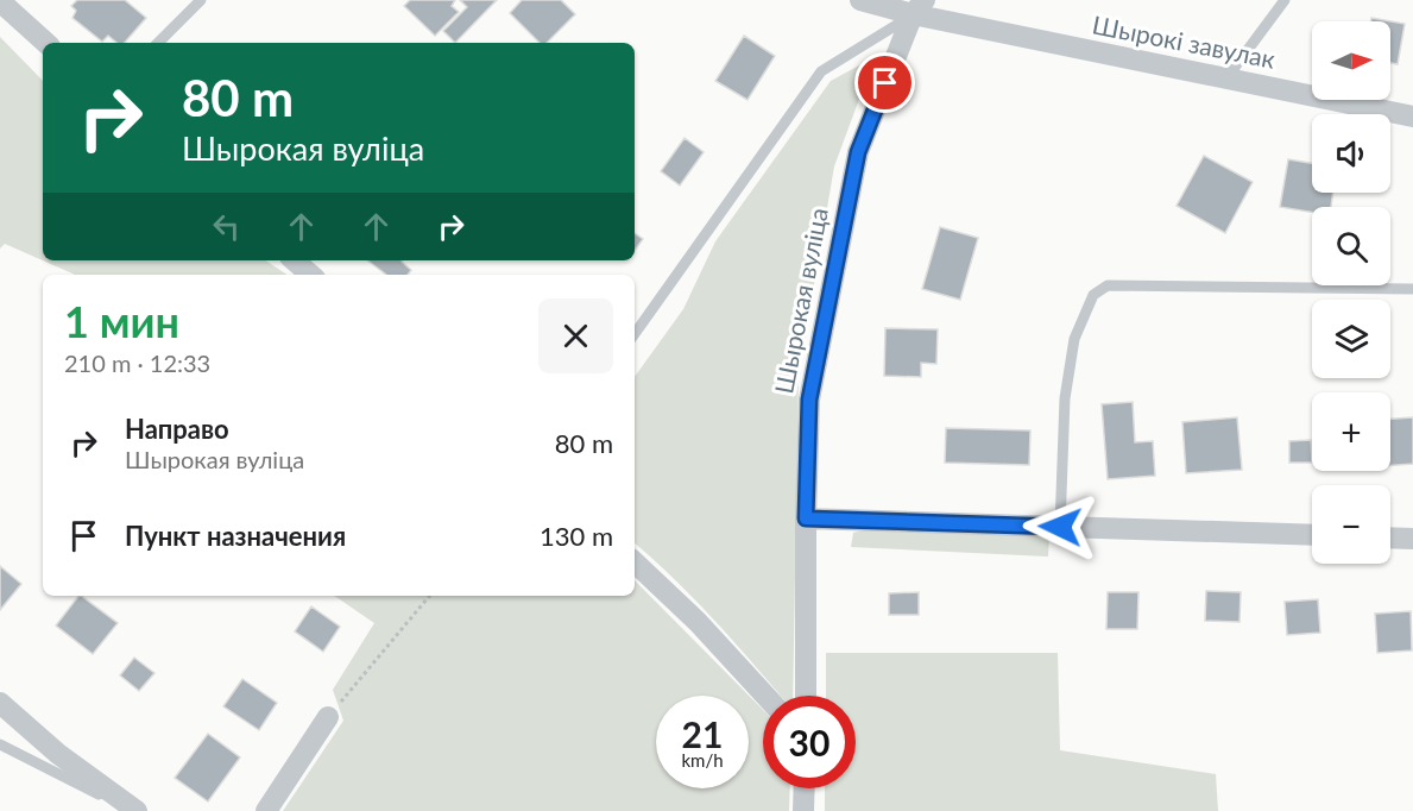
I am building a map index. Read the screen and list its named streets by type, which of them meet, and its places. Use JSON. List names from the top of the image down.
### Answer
{
  "streets": {
    "street": ["Шырокі завулак", "Шырокая вуліца"]
  },
  "crossings": [
    ["Шырокі завулак", "Шырокая вуліца"]
  ],
  "north": "right",
  "page": {
    "map_buttons": ["+", "−"],
    "turn": ["80 m", "Шырокая вуліца"],
    "heading": ["1 мин", "210 m · 12:33"],
    "list": [
      {
        "name": "Направо",
        "note": "Шырокая вуліца",
        "value": "80 m"
      },
      {
        "name": "Пункт назначения",
        "value": "130 m"
      }
    ],
    "speed": "21 km/h",
    "limit": "30"
  }
}
